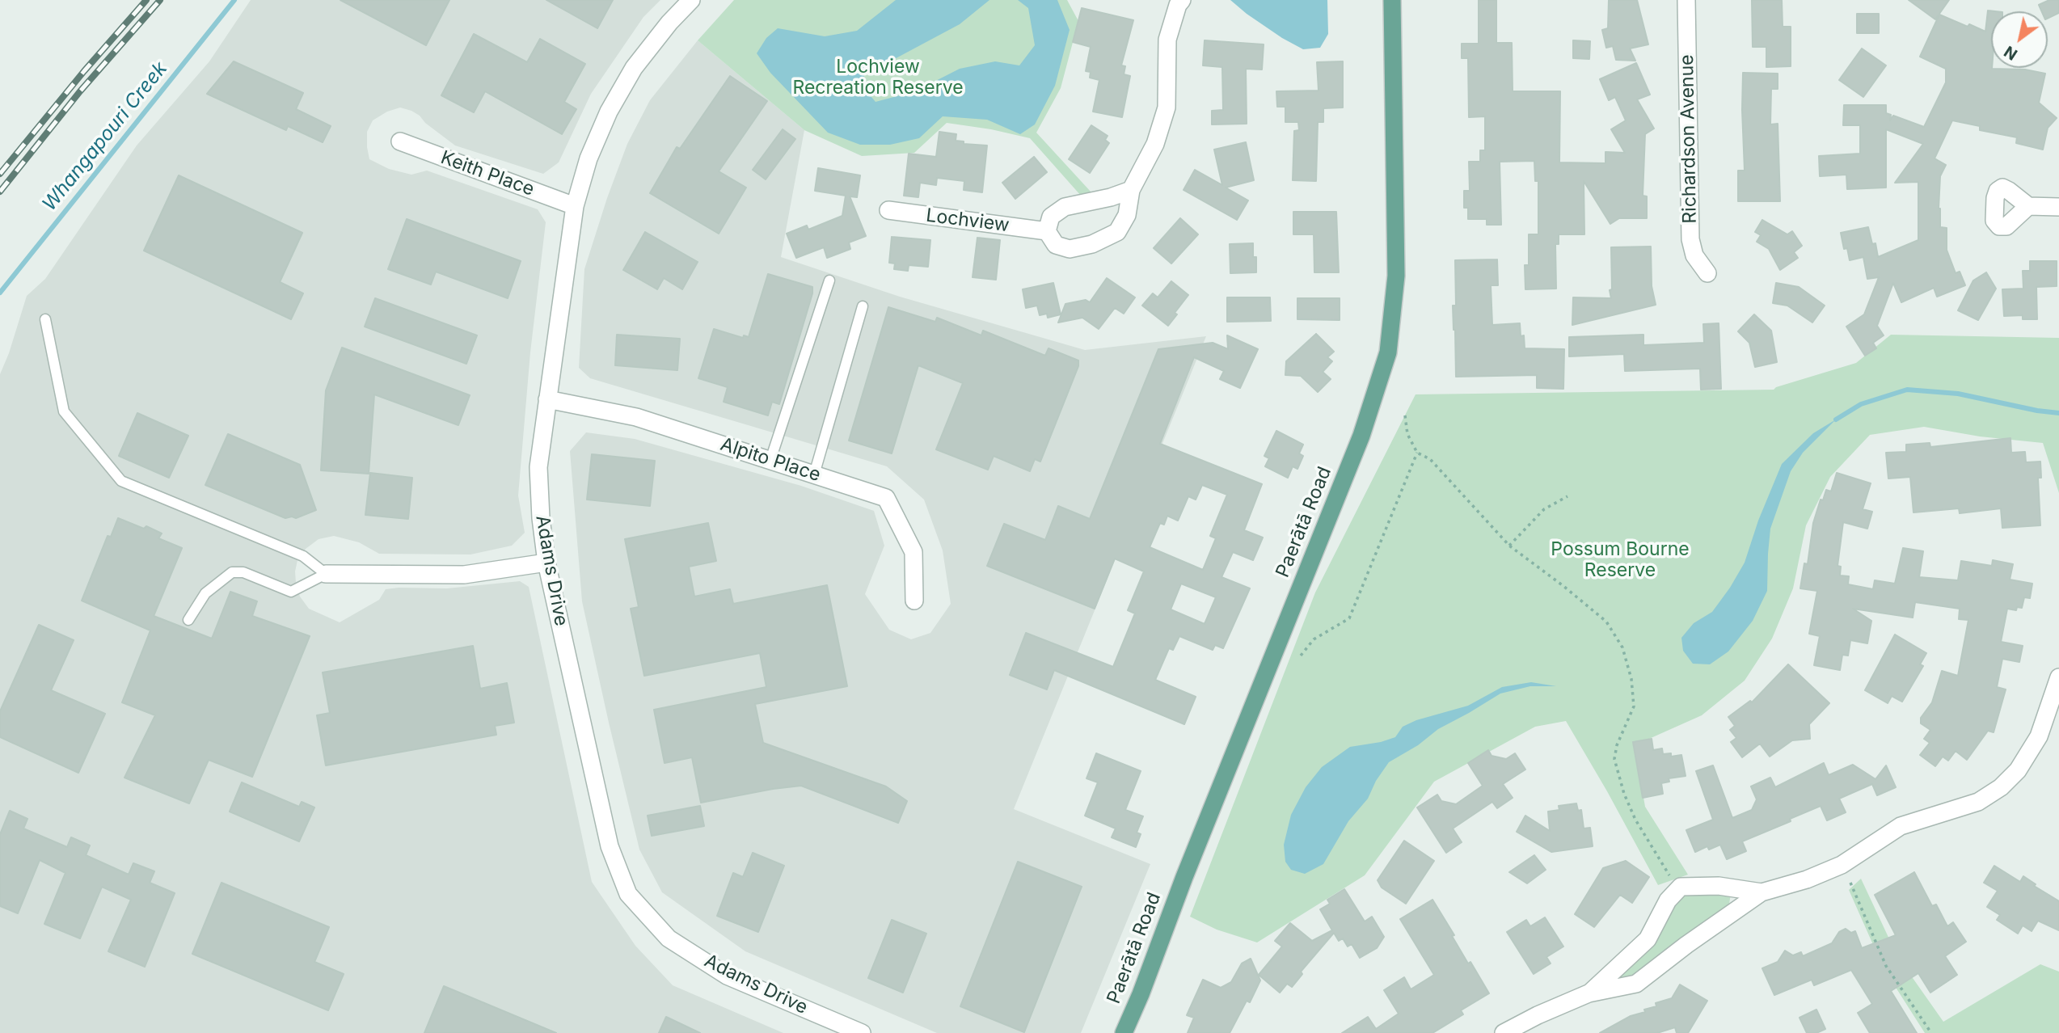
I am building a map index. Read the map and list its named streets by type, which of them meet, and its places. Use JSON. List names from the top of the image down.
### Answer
{
  "streets": {
    "main road": ["Paerātā Road"],
    "street": [
      "Richardson Avenue",
      "Keith Place",
      "Lochview",
      "Alpito Place",
      "Adams Drive"
    ]
  },
  "crossings": [
    ["Keith Place", "Adams Drive"],
    ["Alpito Place", "Adams Drive"]
  ],
  "water": ["Whangapouri Creek"],
  "parks": ["Lochview Recreation Reserve", "Possum Bourne Reserve"],
  "north": "bottom left"
}
